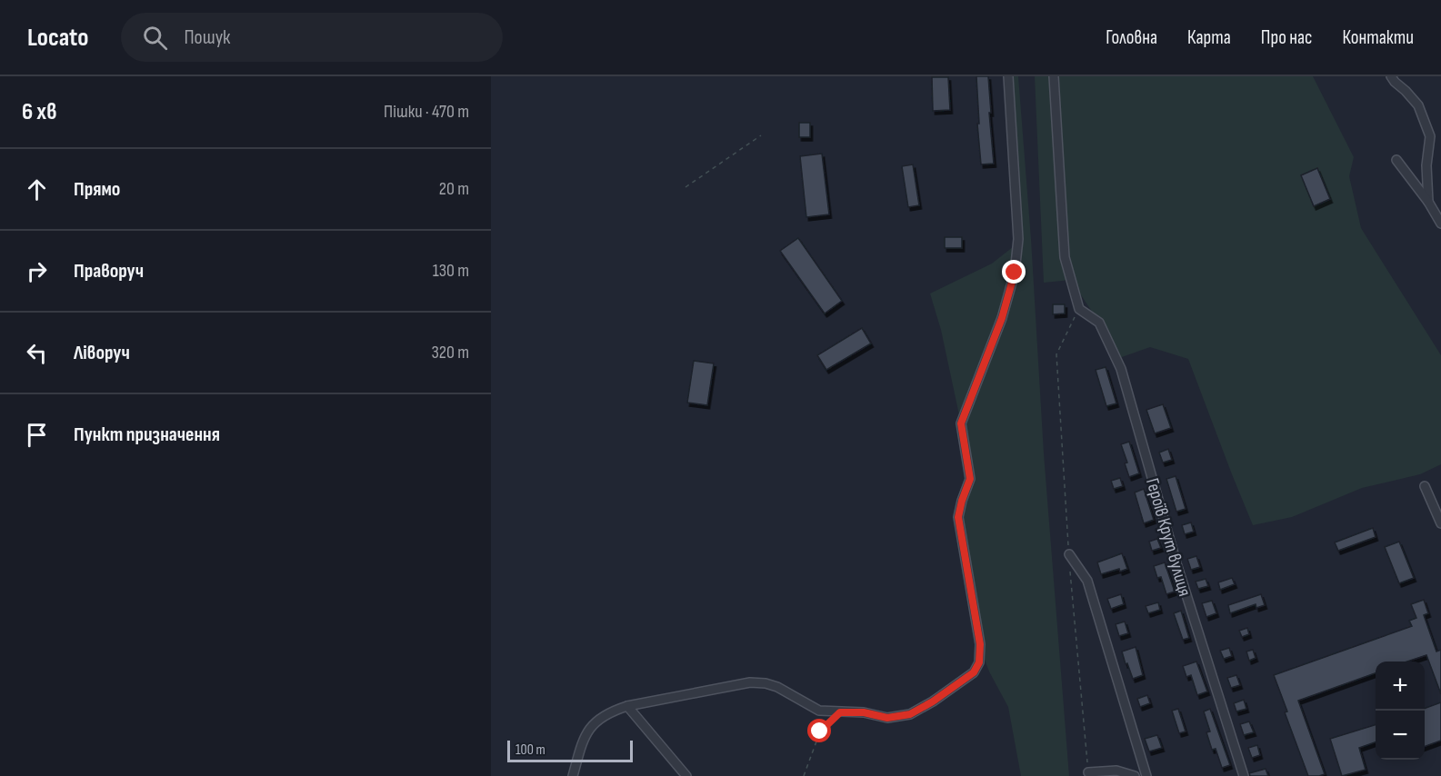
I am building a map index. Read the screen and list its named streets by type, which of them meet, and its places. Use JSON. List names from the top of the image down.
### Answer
{
  "streets": {
    "street": ["Героїв Крут вулиця"]
  },
  "scale_bar": "100 m",
  "page": {
    "header": "Locato",
    "search": "Пошук",
    "nav": [
      "Головна",
      "Карта",
      "Про нас",
      "Контакти"
    ],
    "heading": ["6 хв", "Пішки · 470 m"],
    "list": [
      ["Прямо", "20 m"],
      ["Праворуч", "130 m"],
      ["Ліворуч", "320 m"],
      "Пункт призначення"
    ],
    "map_buttons": ["+", "−"],
    "scale": "100 m"
  }
}
